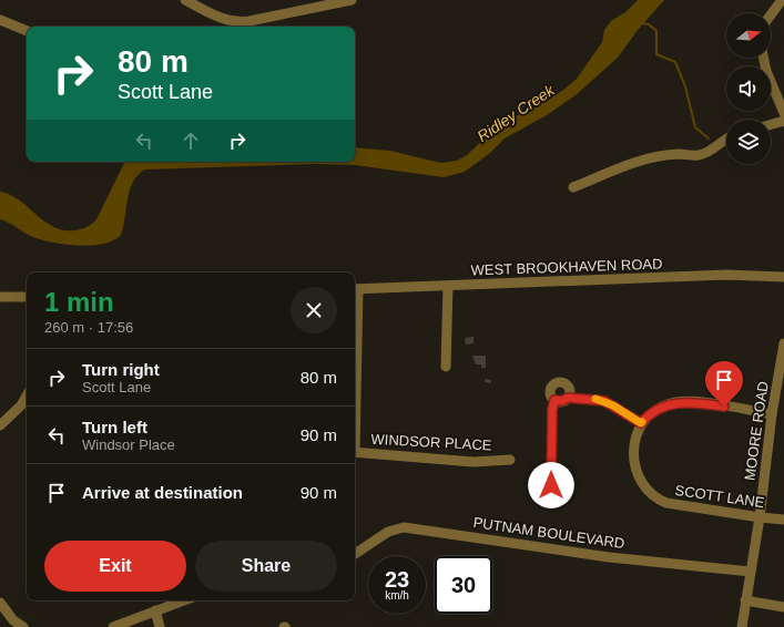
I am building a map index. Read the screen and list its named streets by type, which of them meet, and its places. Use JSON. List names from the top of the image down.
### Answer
{
  "streets": {
    "street": [
      "WEST BROOKHAVEN ROAD",
      "MOORE ROAD",
      "WINDSOR PLACE",
      "SCOTT LANE",
      "PUTNAM BOULEVARD"
    ]
  },
  "crossings": [
    ["MOORE ROAD", "SCOTT LANE"],
    ["MOORE ROAD", "PUTNAM BOULEVARD"]
  ],
  "water": ["Ridley Creek"],
  "north": "right",
  "page": {
    "turn": ["80 m", "Scott Lane"],
    "heading": ["1 min", "260 m · 17:56"],
    "list": [
      {
        "name": "Turn right",
        "note": "Scott Lane",
        "value": "80 m"
      },
      {
        "name": "Turn left",
        "note": "Windsor Place",
        "value": "90 m"
      },
      {
        "name": "Arrive at destination",
        "value": "90 m"
      }
    ],
    "buttons": ["Exit", "Share"],
    "speed": "23 km/h",
    "limit": "30"
  }
}
